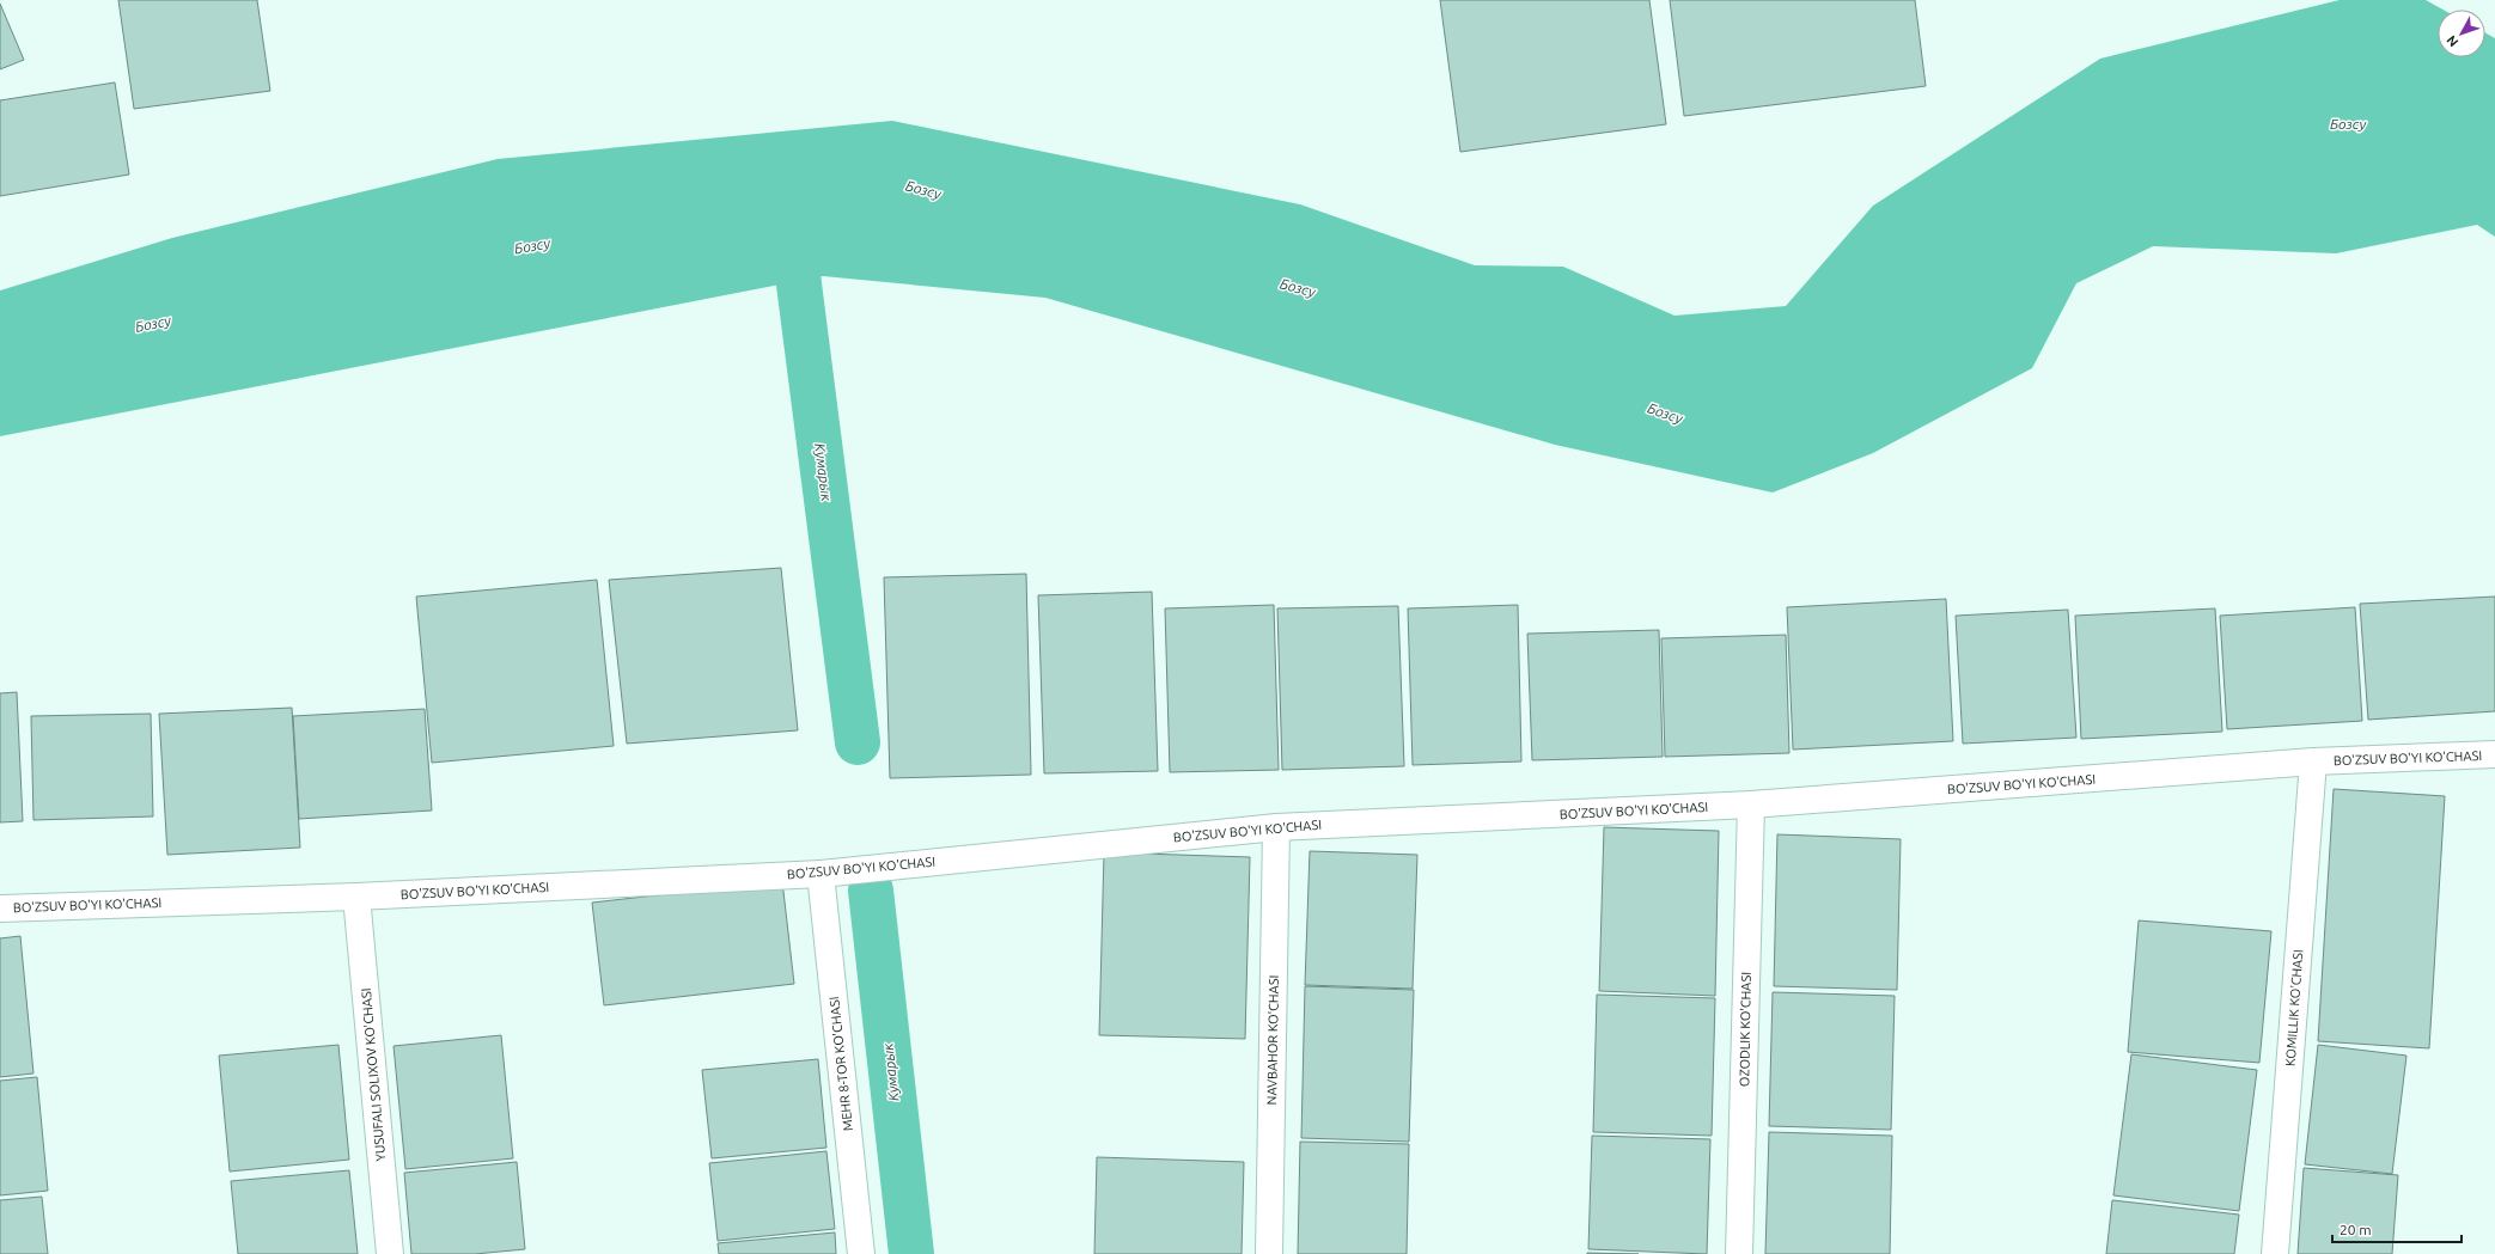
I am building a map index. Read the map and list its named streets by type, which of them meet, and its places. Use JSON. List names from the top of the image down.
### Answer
{
  "streets": {
    "street": [
      "BO'ZSUV BO'YI KO'CHASI",
      "KOMILLIK KO'CHASI",
      "OZODLIK KO'CHASI",
      "NAVBAHOR KO'CHASI",
      "MEHR 8-TOR KO'CHASI",
      "YUSUFALI SOLIXOV KO'CHASI"
    ]
  },
  "crossings": [
    ["BO'ZSUV BO'YI KO'CHASI", "KOMILLIK KO'CHASI"],
    ["BO'ZSUV BO'YI KO'CHASI", "OZODLIK KO'CHASI"],
    ["BO'ZSUV BO'YI KO'CHASI", "NAVBAHOR KO'CHASI"],
    ["BO'ZSUV BO'YI KO'CHASI", "MEHR 8-TOR KO'CHASI"],
    ["BO'ZSUV BO'YI KO'CHASI", "YUSUFALI SOLIXOV KO'CHASI"]
  ],
  "water": ["Бозсу", "Кумарык"],
  "scale_bar": "20 m",
  "north": "bottom left"
}
